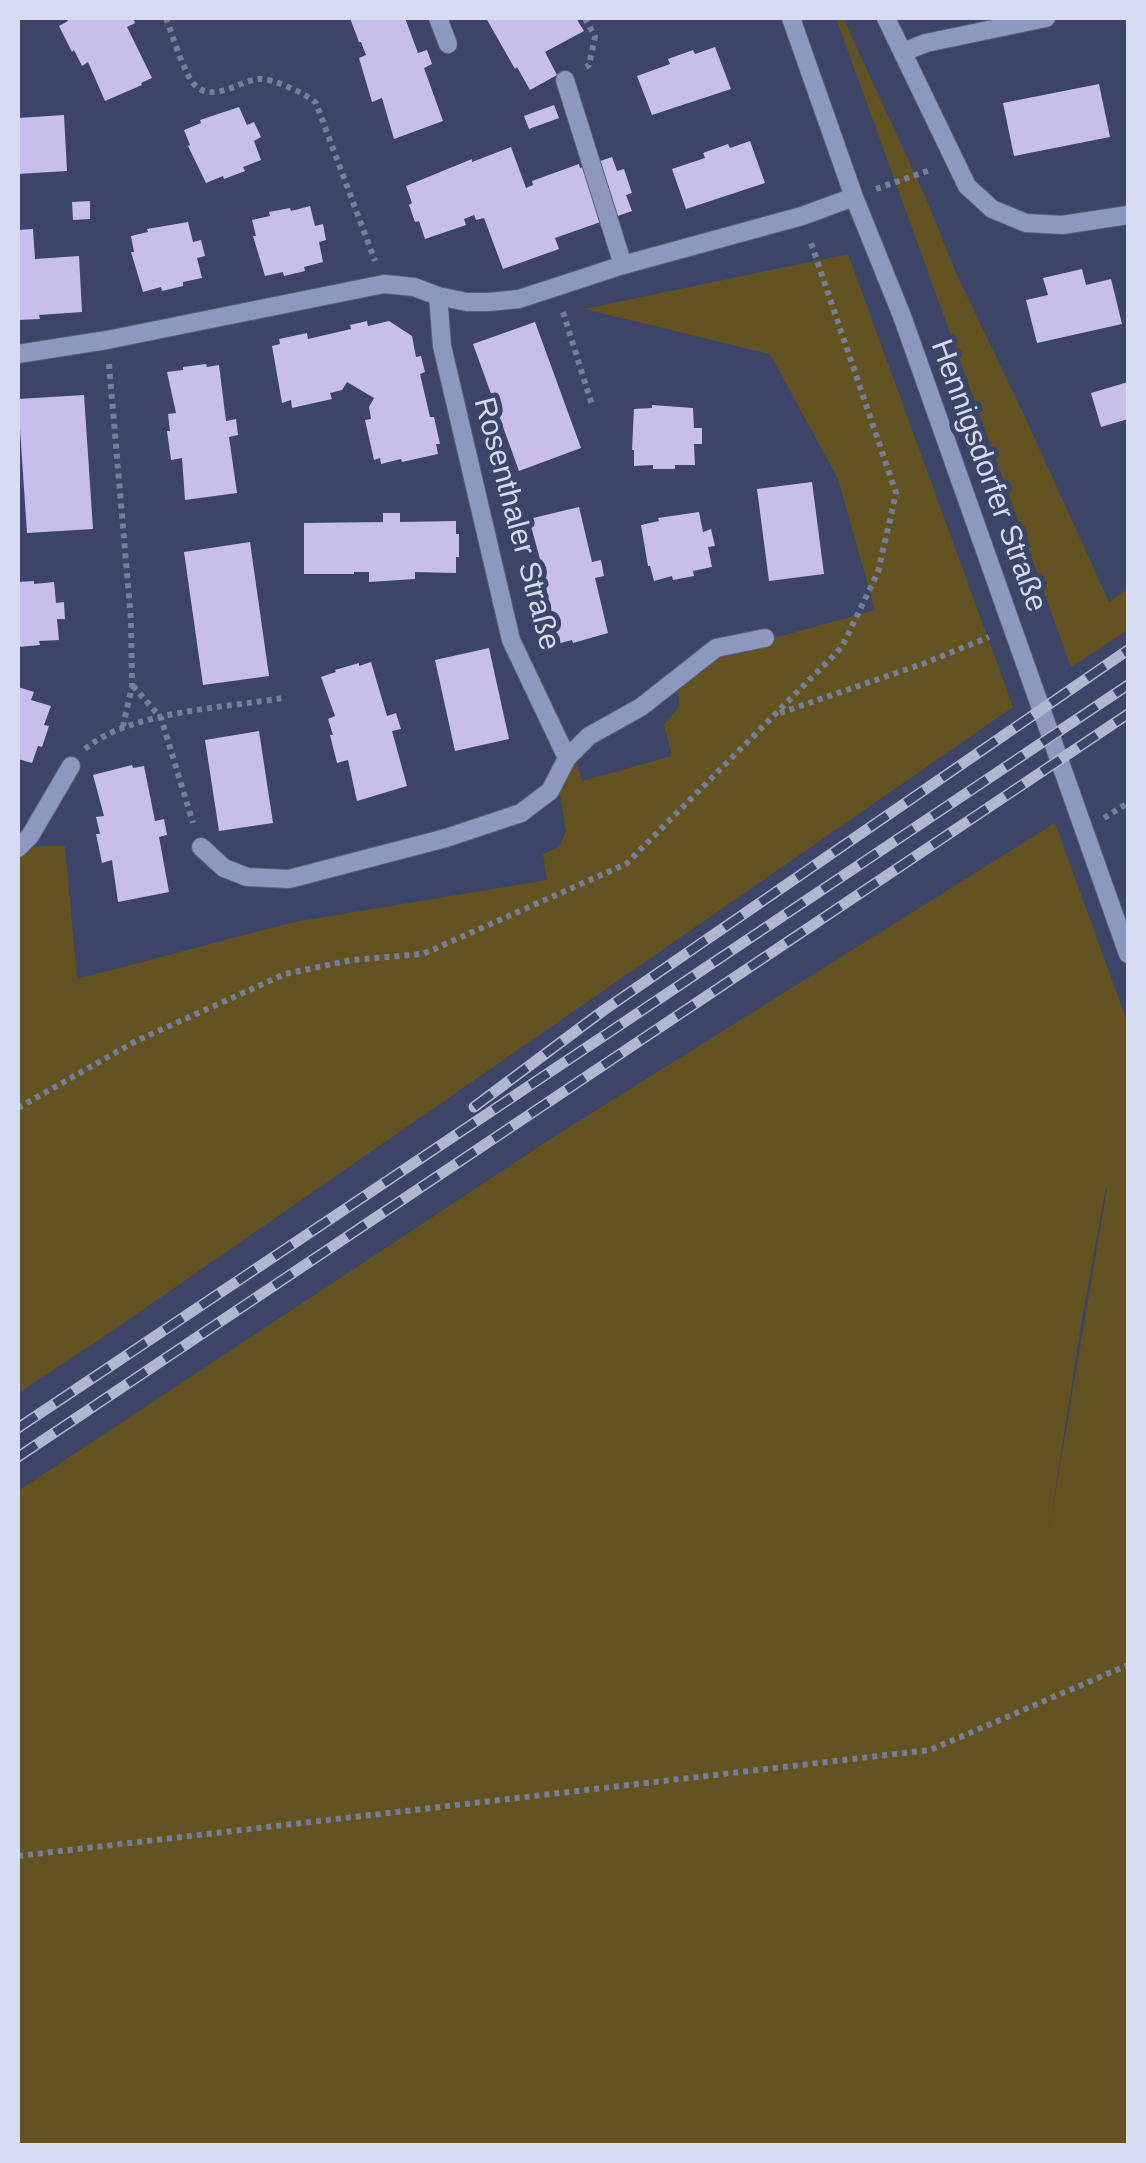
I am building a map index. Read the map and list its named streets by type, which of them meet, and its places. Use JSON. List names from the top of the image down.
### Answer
{
  "streets": {
    "street": ["Hennigsdorfer Straße", "Rosenthaler Straße"]
  }
}
